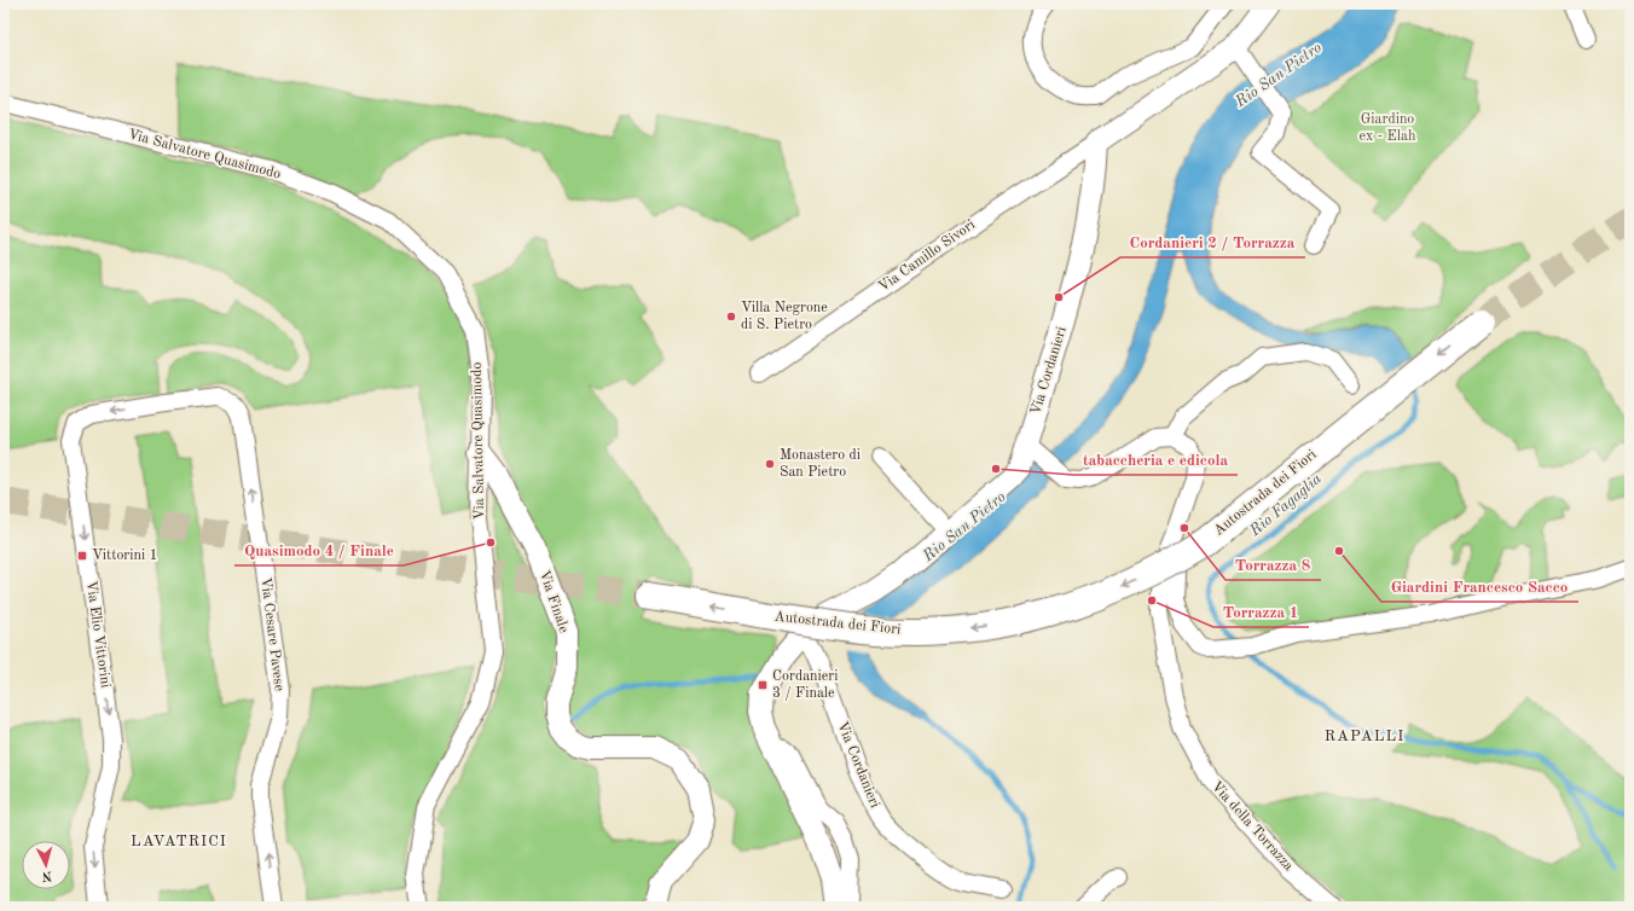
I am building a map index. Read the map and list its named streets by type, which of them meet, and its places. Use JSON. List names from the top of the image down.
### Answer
{
  "streets": {
    "highway": ["Autostrada dei Fiori"],
    "street": [
      "Via Salvatore Quasimodo",
      "Via Camillo Sivori",
      "Via Cordanieri",
      "Via Finale",
      "Via Elio Vittorini",
      "Via Cesare Pavese",
      "Via della Torrazza"
    ]
  },
  "crossings": [
    ["Via Salvatore Quasimodo", "Via Finale"],
    ["Via Camillo Sivori", "Via Cordanieri"],
    ["Via Elio Vittorini", "Via Cesare Pavese"]
  ],
  "one_way": ["Autostrada dei Fiori", "Via Elio Vittorini", "Via Cesare Pavese"],
  "districts": ["RAPALLI", "LAVATRICI"],
  "water": ["Rio San Pietro", "Rio Fagaglia"],
  "parks": ["Giardino ex - Elah"],
  "places": {
    "other": [
      "Cordanieri 2 / Torrazza",
      "Villa Negrone di S. Pietro",
      "Monastero di San Pietro",
      "tabaccheria e edicola",
      "Torrazza 8",
      "Quasimodo 4 / Finale",
      "Giardini Francesco Sacco",
      "Torrazza 1"
    ],
    "transit": ["Vittorini 1", "Cordanieri 3 / Finale"]
  },
  "north": "bottom"
}
